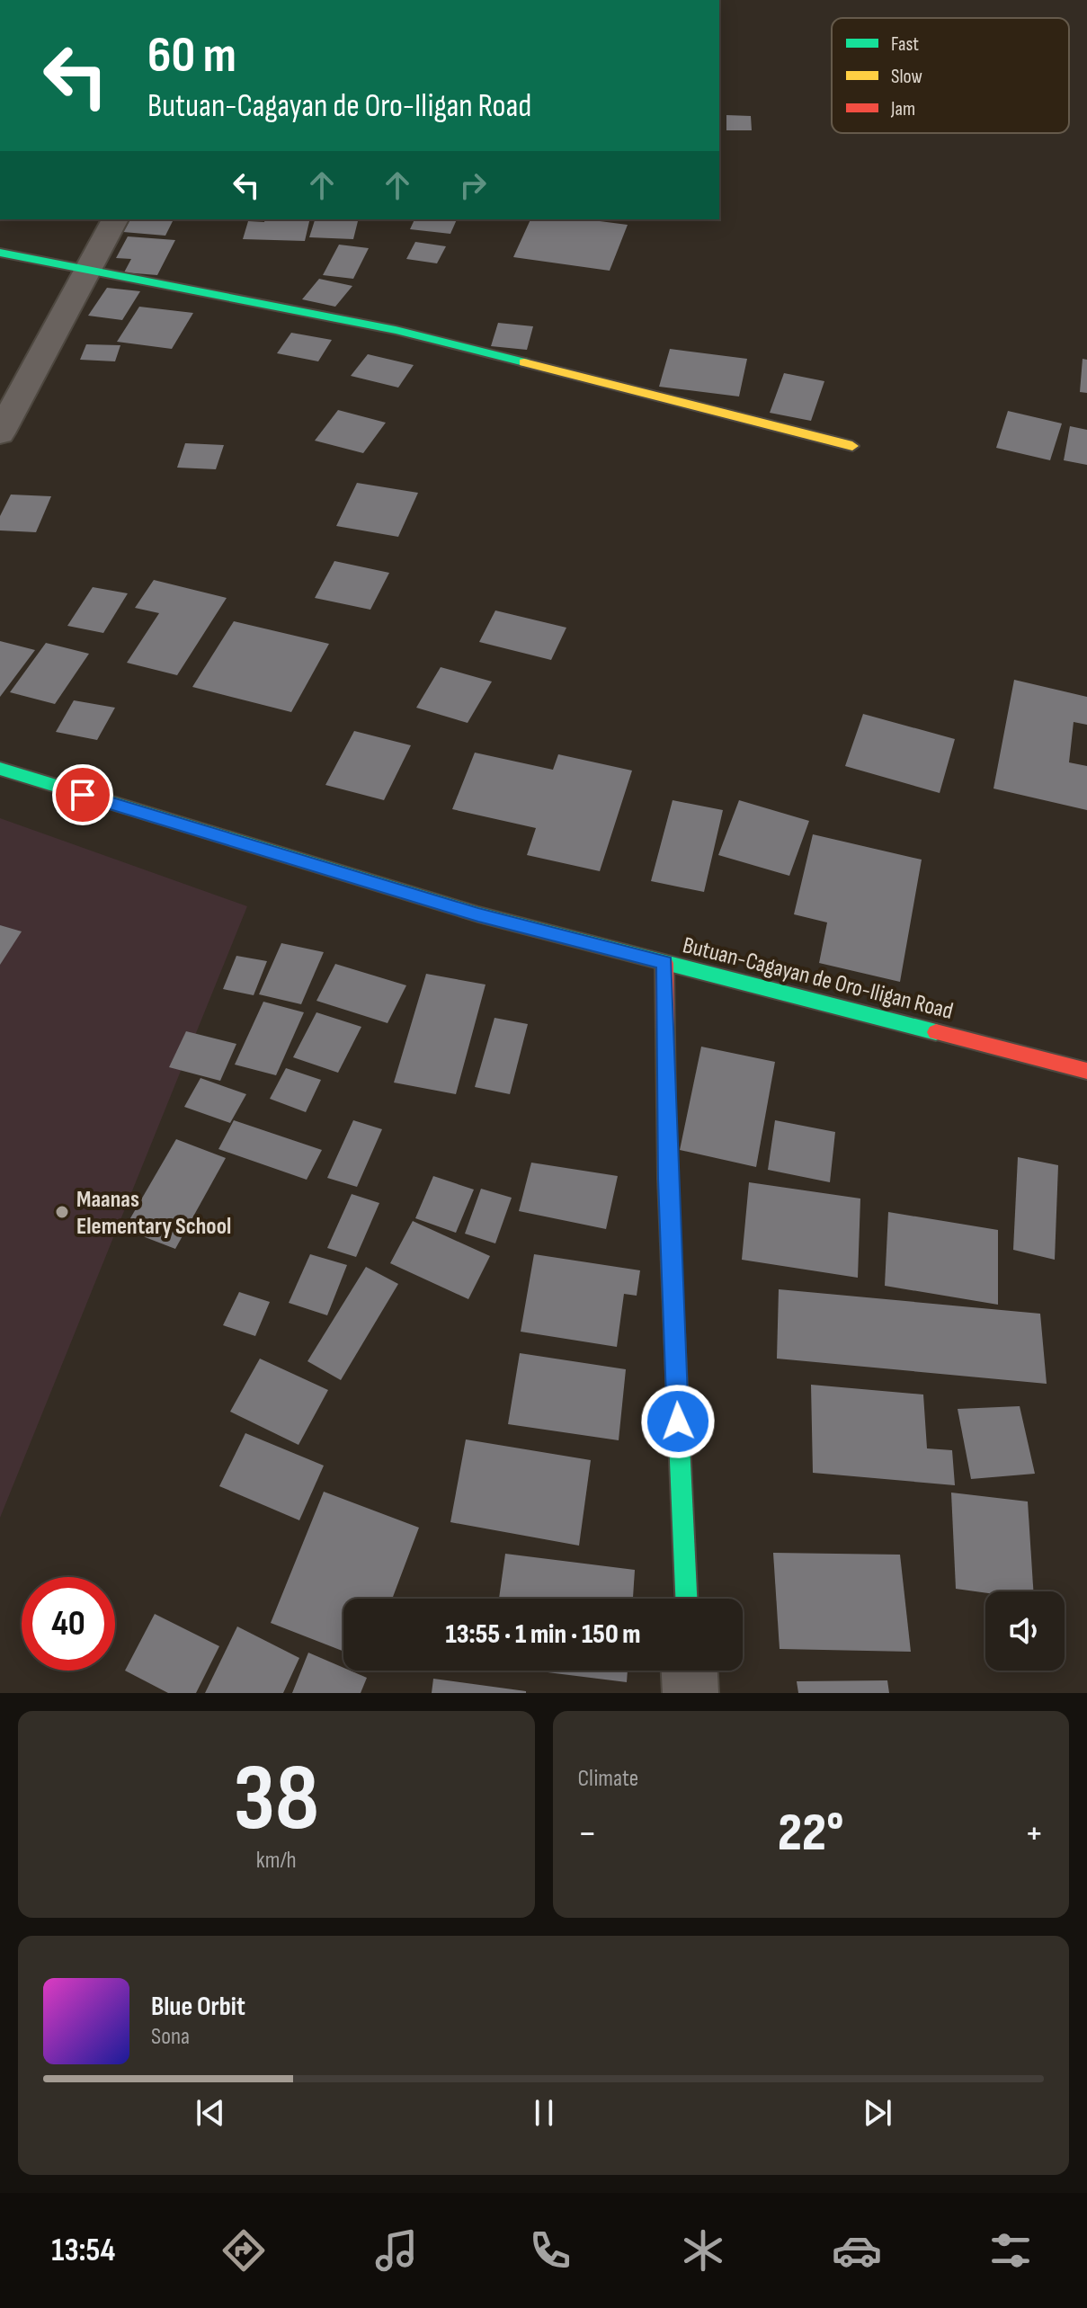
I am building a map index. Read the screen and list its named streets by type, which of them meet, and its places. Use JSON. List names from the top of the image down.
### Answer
{
  "streets": {
    "main road": ["Butuan-Cagayan de Oro-Iligan Road"]
  },
  "places": ["Maanas Elementary School"],
  "legend": ["Fast", "Slow", "Jam"],
  "page": {
    "turn": ["60 m", "Butuan-Cagayan de Oro-Iligan Road"],
    "limit": "40",
    "trip": "13:55 · 1 min · 150 m",
    "tile": [
      ["38", "km/h"],
      "Climate"
    ],
    "heat": ["−", "22°", "+"],
    "song": ["Blue Orbit", "Sona"],
    "tabs": "13:54"
  }
}
